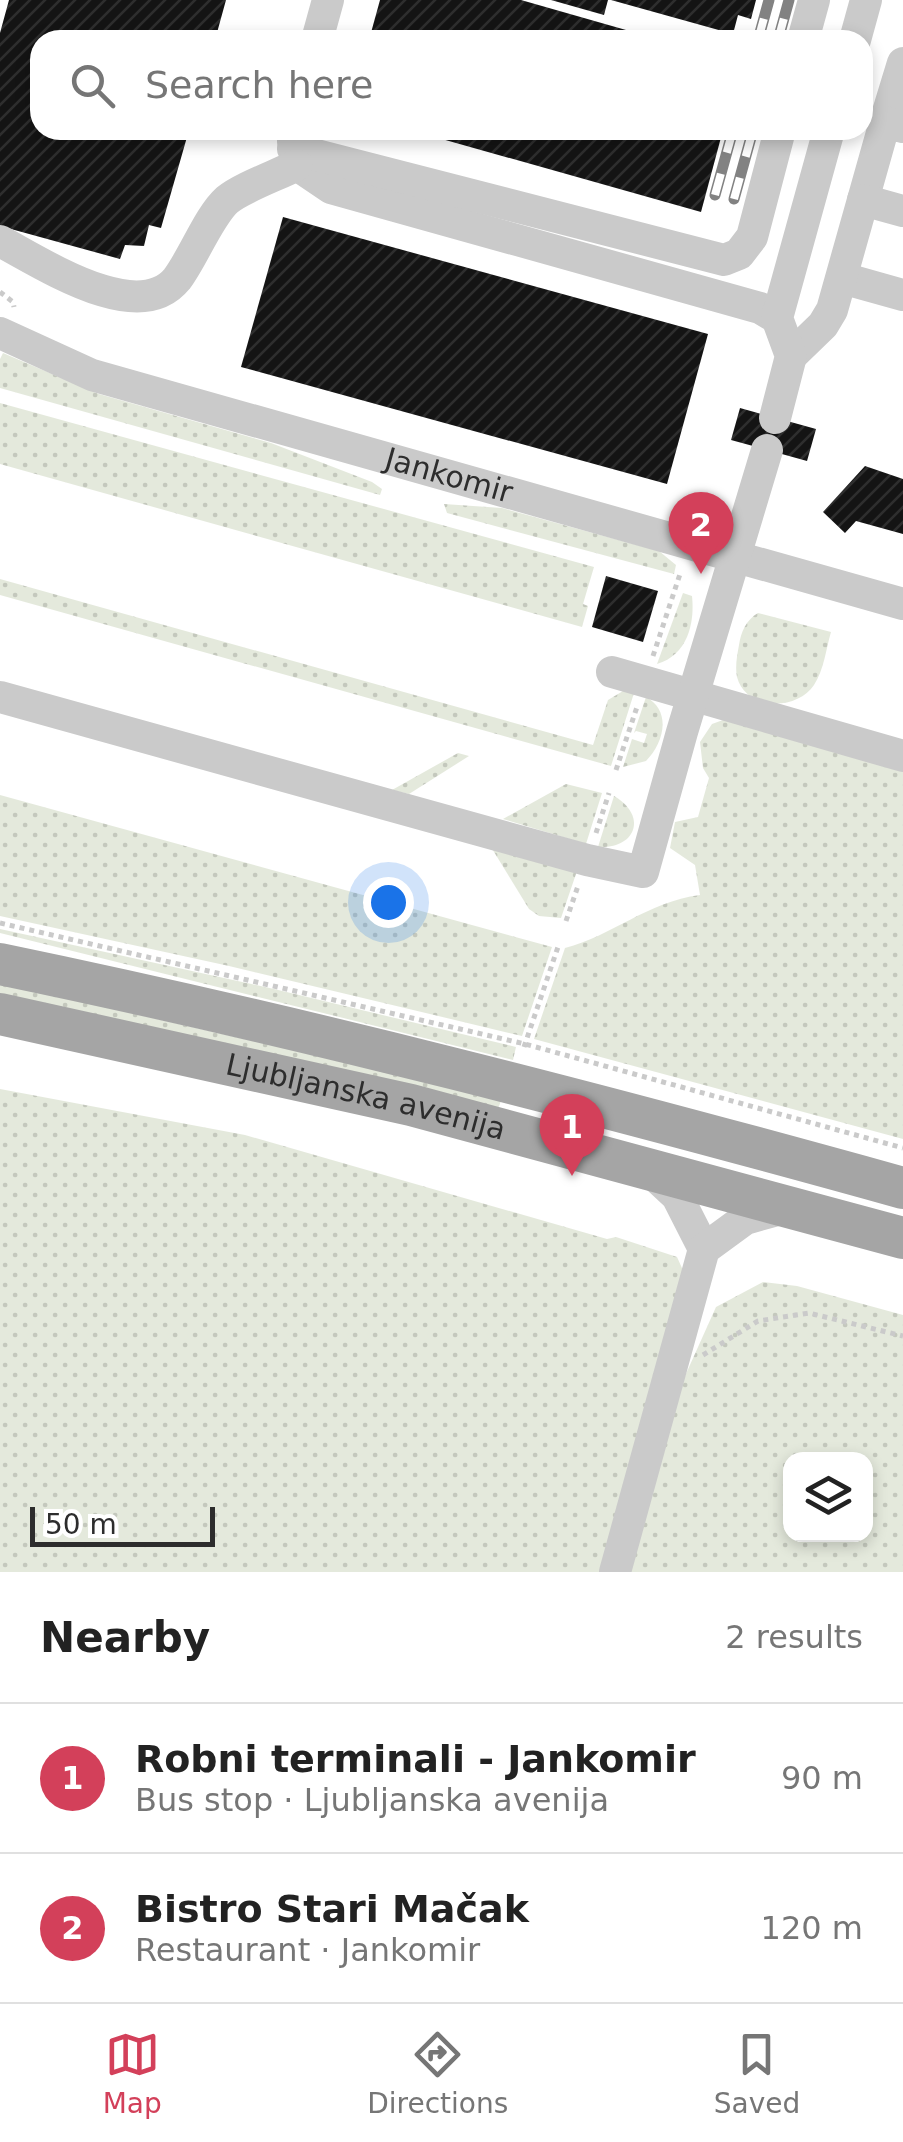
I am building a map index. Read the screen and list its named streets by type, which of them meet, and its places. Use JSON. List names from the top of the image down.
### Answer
{
  "streets": {
    "main road": ["Ljubljanska avenija"],
    "street": ["Jankomir"]
  },
  "scale_bar": "50 m",
  "page": {
    "search": "Search here",
    "pins": ["2", "1"],
    "scale": "50 m",
    "heading": ["Nearby", "2 results"],
    "list": [
      {
        "mark": "1",
        "name": "Robni terminali - Jankomir",
        "note": "Bus stop · Ljubljanska avenija",
        "value": "90 m"
      },
      {
        "mark": "2",
        "name": "Bistro Stari Mačak",
        "note": "Restaurant · Jankomir",
        "value": "120 m"
      }
    ],
    "nav": ["Map", "Directions", "Saved"]
  }
}
